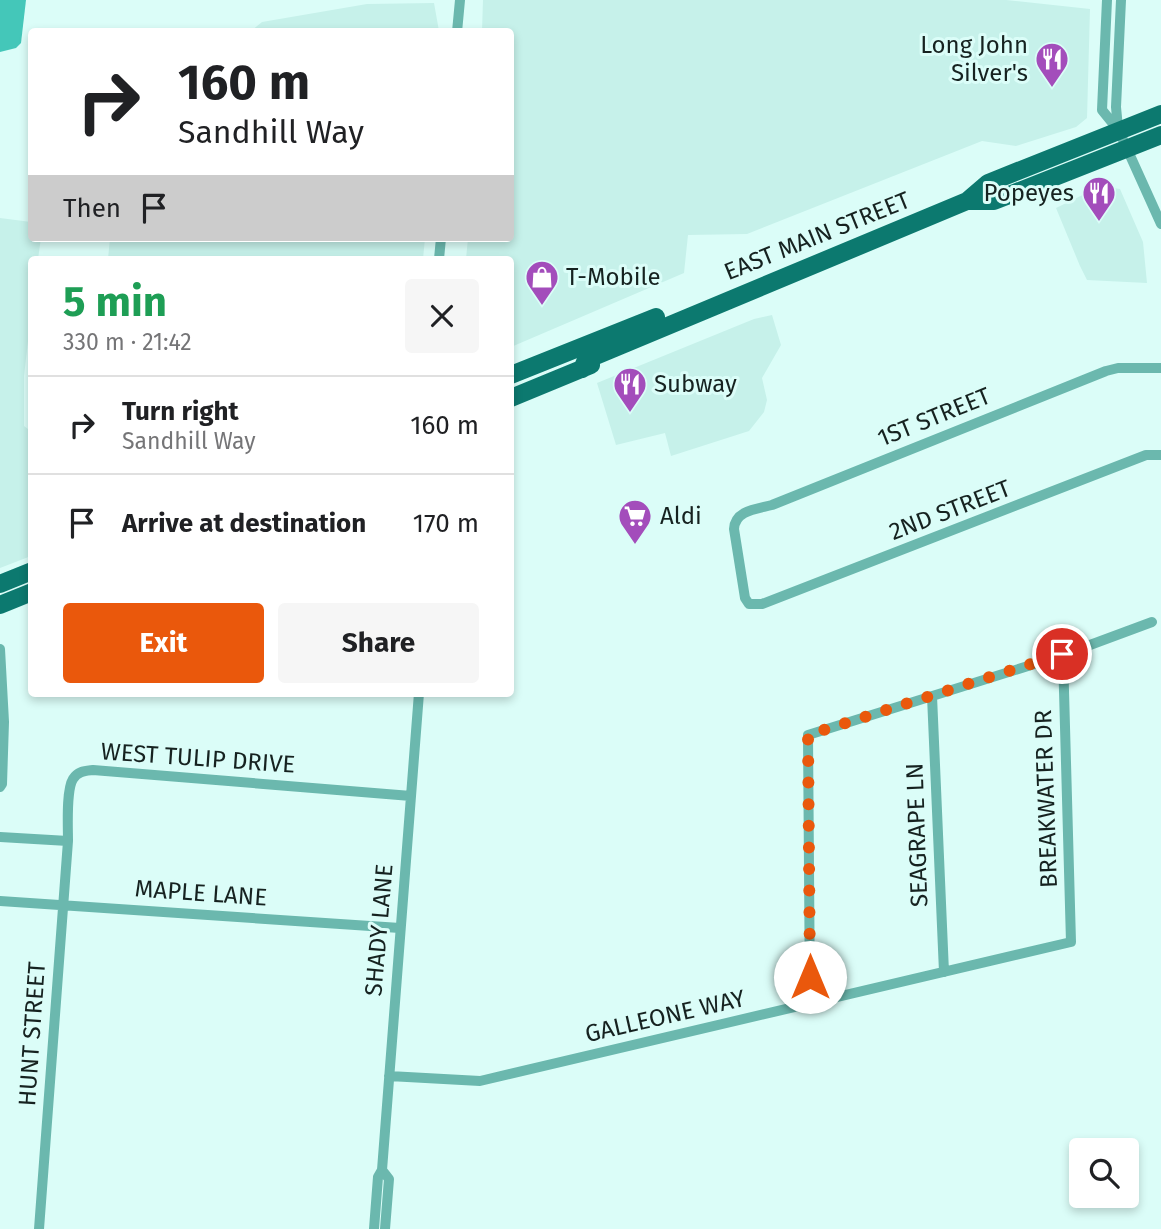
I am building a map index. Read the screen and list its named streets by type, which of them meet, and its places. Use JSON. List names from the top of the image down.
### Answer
{
  "streets": {
    "main road": ["EAST MAIN STREET"],
    "street": [
      "1ST STREET",
      "2ND STREET",
      "WEST TULIP DRIVE",
      "BREAKWATER DR",
      "SEAGRAPE LN",
      "MAPLE LANE",
      "SHADY LANE",
      "GALLEONE WAY",
      "HUNT STREET"
    ]
  },
  "crossings": [
    ["1ST STREET", "2ND STREET"],
    ["WEST TULIP DRIVE", "SHADY LANE"],
    ["WEST TULIP DRIVE", "HUNT STREET"],
    ["BREAKWATER DR", "GALLEONE WAY"],
    ["SEAGRAPE LN", "GALLEONE WAY"],
    ["MAPLE LANE", "SHADY LANE"],
    ["MAPLE LANE", "HUNT STREET"],
    ["SHADY LANE", "GALLEONE WAY"]
  ],
  "places": {
    "restaurant": ["Long John Silver's", "Popeyes", "Subway"],
    "shop": ["T-Mobile"],
    "supermarket": ["Aldi"]
  },
  "page": {
    "turn": ["160 m", "Sandhill Way"],
    "then": "Then",
    "heading": ["5 min", "330 m · 21:42"],
    "list": [
      {
        "name": "Turn right",
        "note": "Sandhill Way",
        "value": "160 m"
      },
      {
        "name": "Arrive at destination",
        "value": "170 m"
      }
    ],
    "buttons": ["Exit", "Share"]
  }
}
